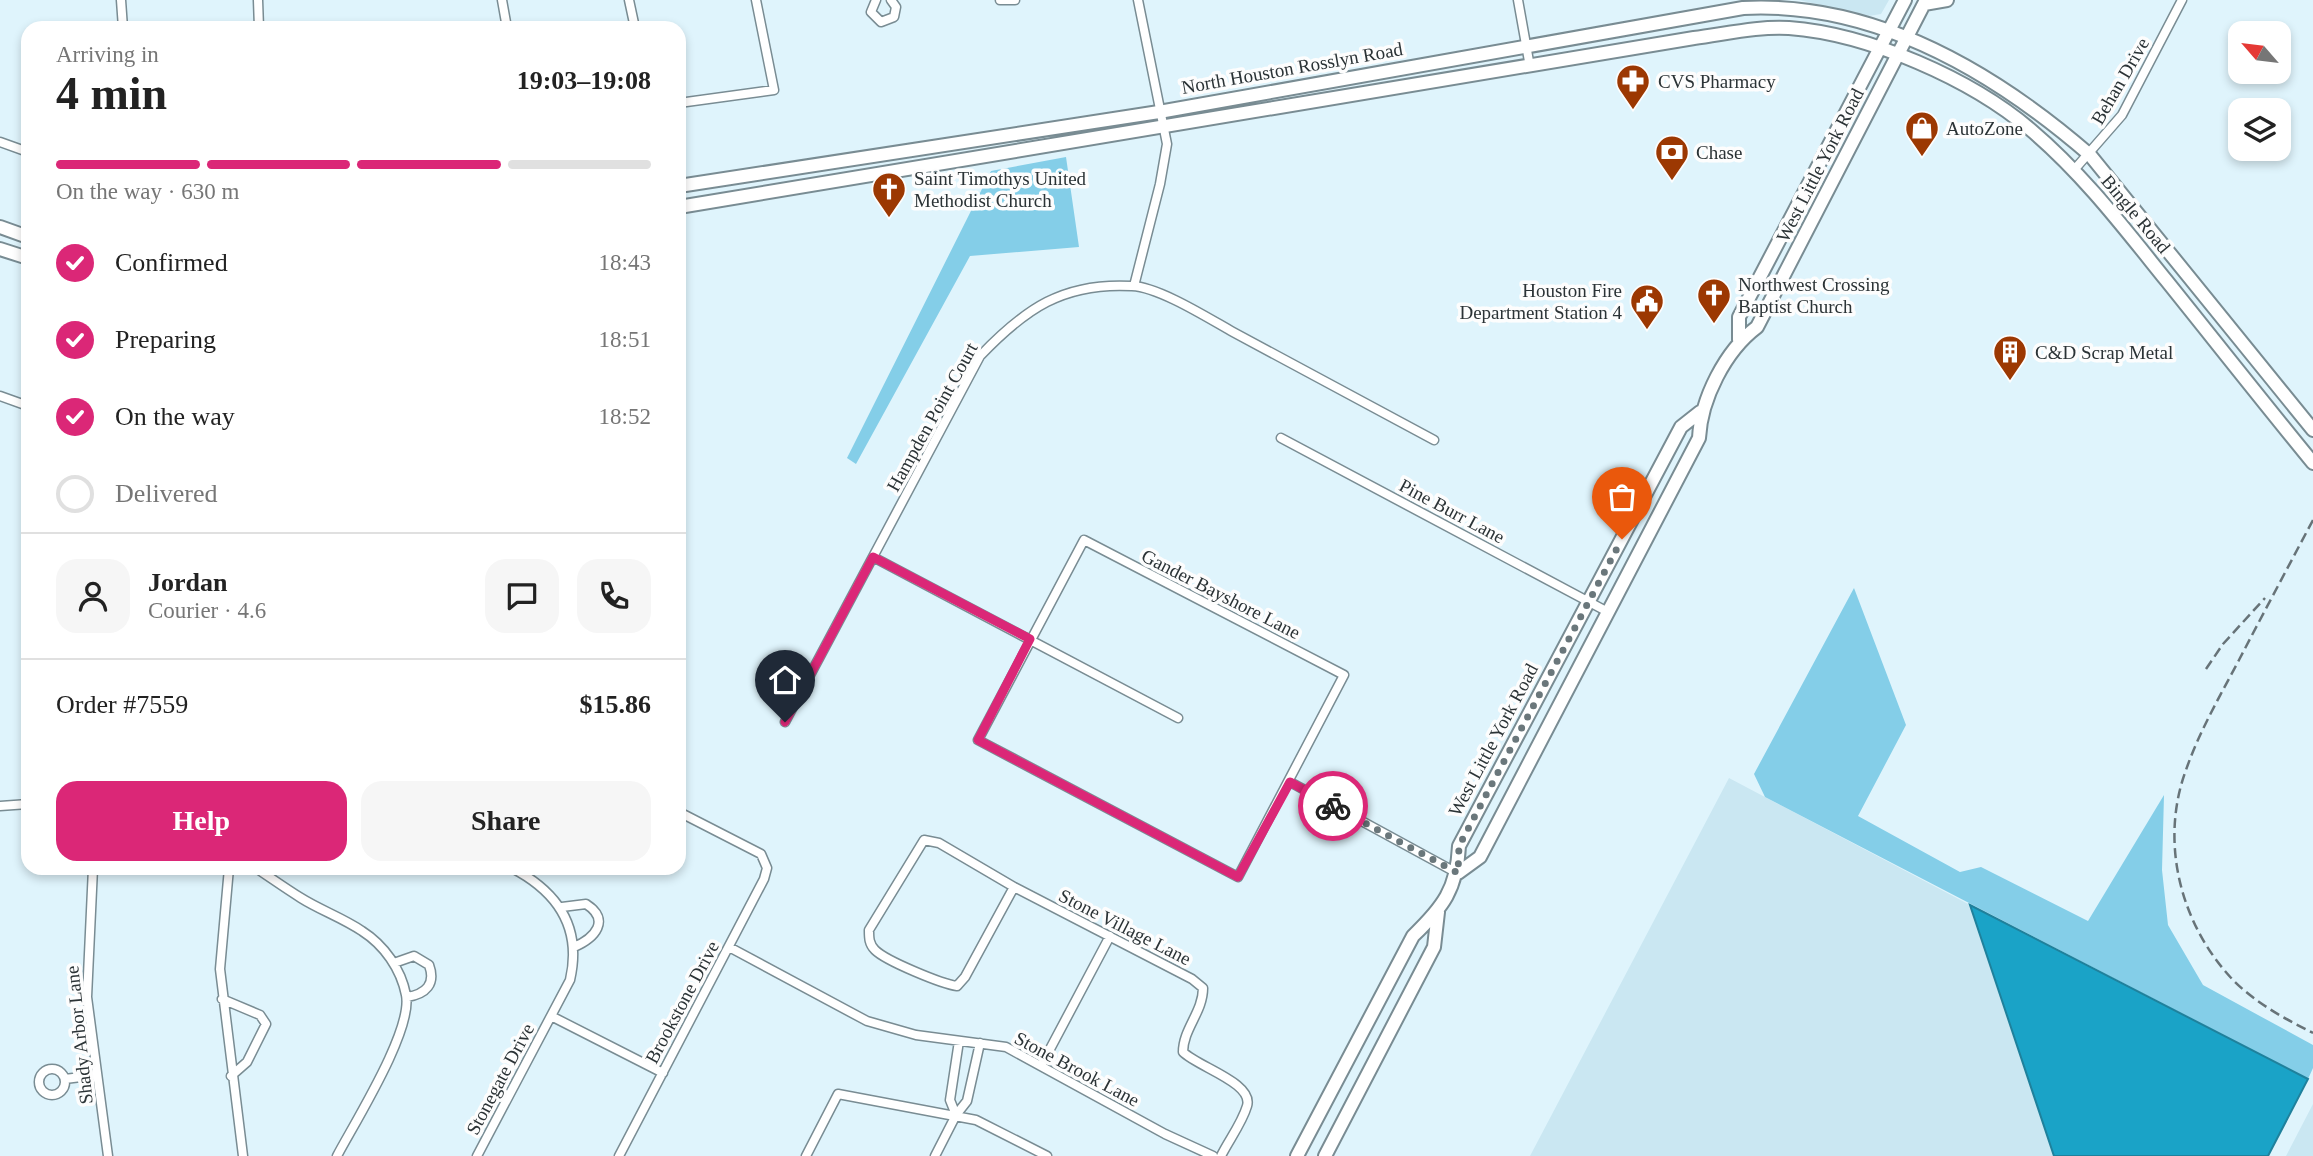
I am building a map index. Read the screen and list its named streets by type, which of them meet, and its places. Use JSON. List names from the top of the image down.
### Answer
{
  "streets": {
    "main road": ["North Houston Rosslyn Road", "West Little York Road", "Bingle Road"],
    "street": [
      "Behan Drive",
      "Hampden Point Court",
      "Pine Burr Lane",
      "Gander Bayshore Lane",
      "Stone Village Lane",
      "Brookstone Drive",
      "Shady Arbor Lane",
      "Stone Brook Lane",
      "Stonegate Drive"
    ]
  },
  "crossings": [
    ["North Houston Rosslyn Road", "West Little York Road"],
    ["North Houston Rosslyn Road", "Bingle Road"],
    ["Behan Drive", "Bingle Road"],
    ["West Little York Road", "Bingle Road"],
    ["West Little York Road", "Pine Burr Lane"],
    ["Brookstone Drive", "Stone Brook Lane"]
  ],
  "places": {
    "pharmacy": ["CVS Pharmacy"],
    "shop": ["AutoZone"],
    "bank": ["Chase"],
    "church": ["Saint Timothys United Methodist Church", "Northwest Crossing Baptist Church"],
    "public building": ["Houston Fire Department Station 4"],
    "building": ["C&D Scrap Metal"]
  },
  "north": "top left",
  "page": {
    "heading": ["4 min", "Arriving in", "19:03–19:08"],
    "panel": [
      "Jordan",
      "Courier · 4.6",
      "Order #7559",
      "$15.86"
    ],
    "bar": "On the way · 630 m",
    "list": [
      ["Confirmed", "18:43"],
      ["Preparing", "18:51"],
      ["On the way", "18:52"],
      "Delivered"
    ],
    "buttons": ["Help", "Share"]
  }
}
